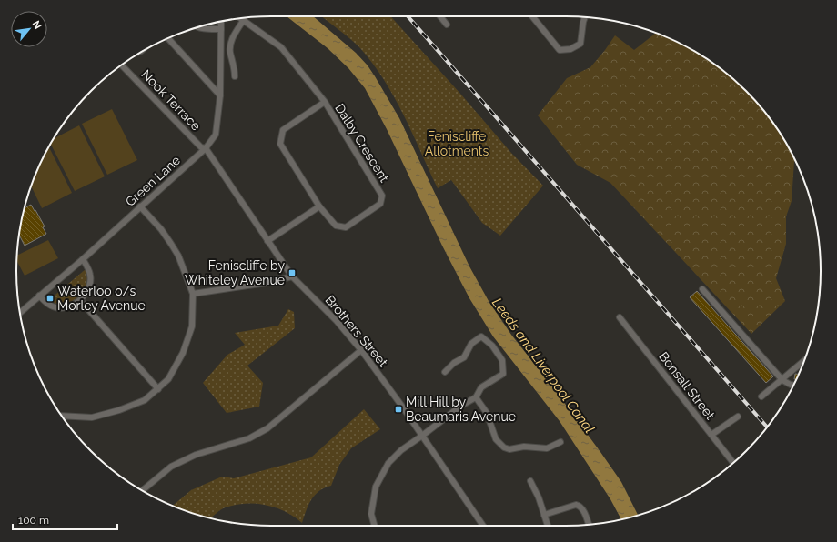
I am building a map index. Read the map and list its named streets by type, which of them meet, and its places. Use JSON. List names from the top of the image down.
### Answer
{
  "streets": {
    "street": [
      "Nook Terrace",
      "Dalby Crescent",
      "Green Lane",
      "Brothers Street",
      "Bonsall Street"
    ]
  },
  "crossings": [
    ["Nook Terrace", "Green Lane"],
    ["Nook Terrace", "Brothers Street"],
    ["Green Lane", "Brothers Street"]
  ],
  "water": ["Leeds and Liverpool Canal"],
  "parks": ["Feniscliffe Allotments"],
  "places": {
    "transit": ["Feniscliffe by Whiteley Avenue", "Waterloo o/s Morley Avenue", "Mill Hill by Beaumaris Avenue"]
  },
  "scale_bar": "100 m",
  "north": "top right"
}
